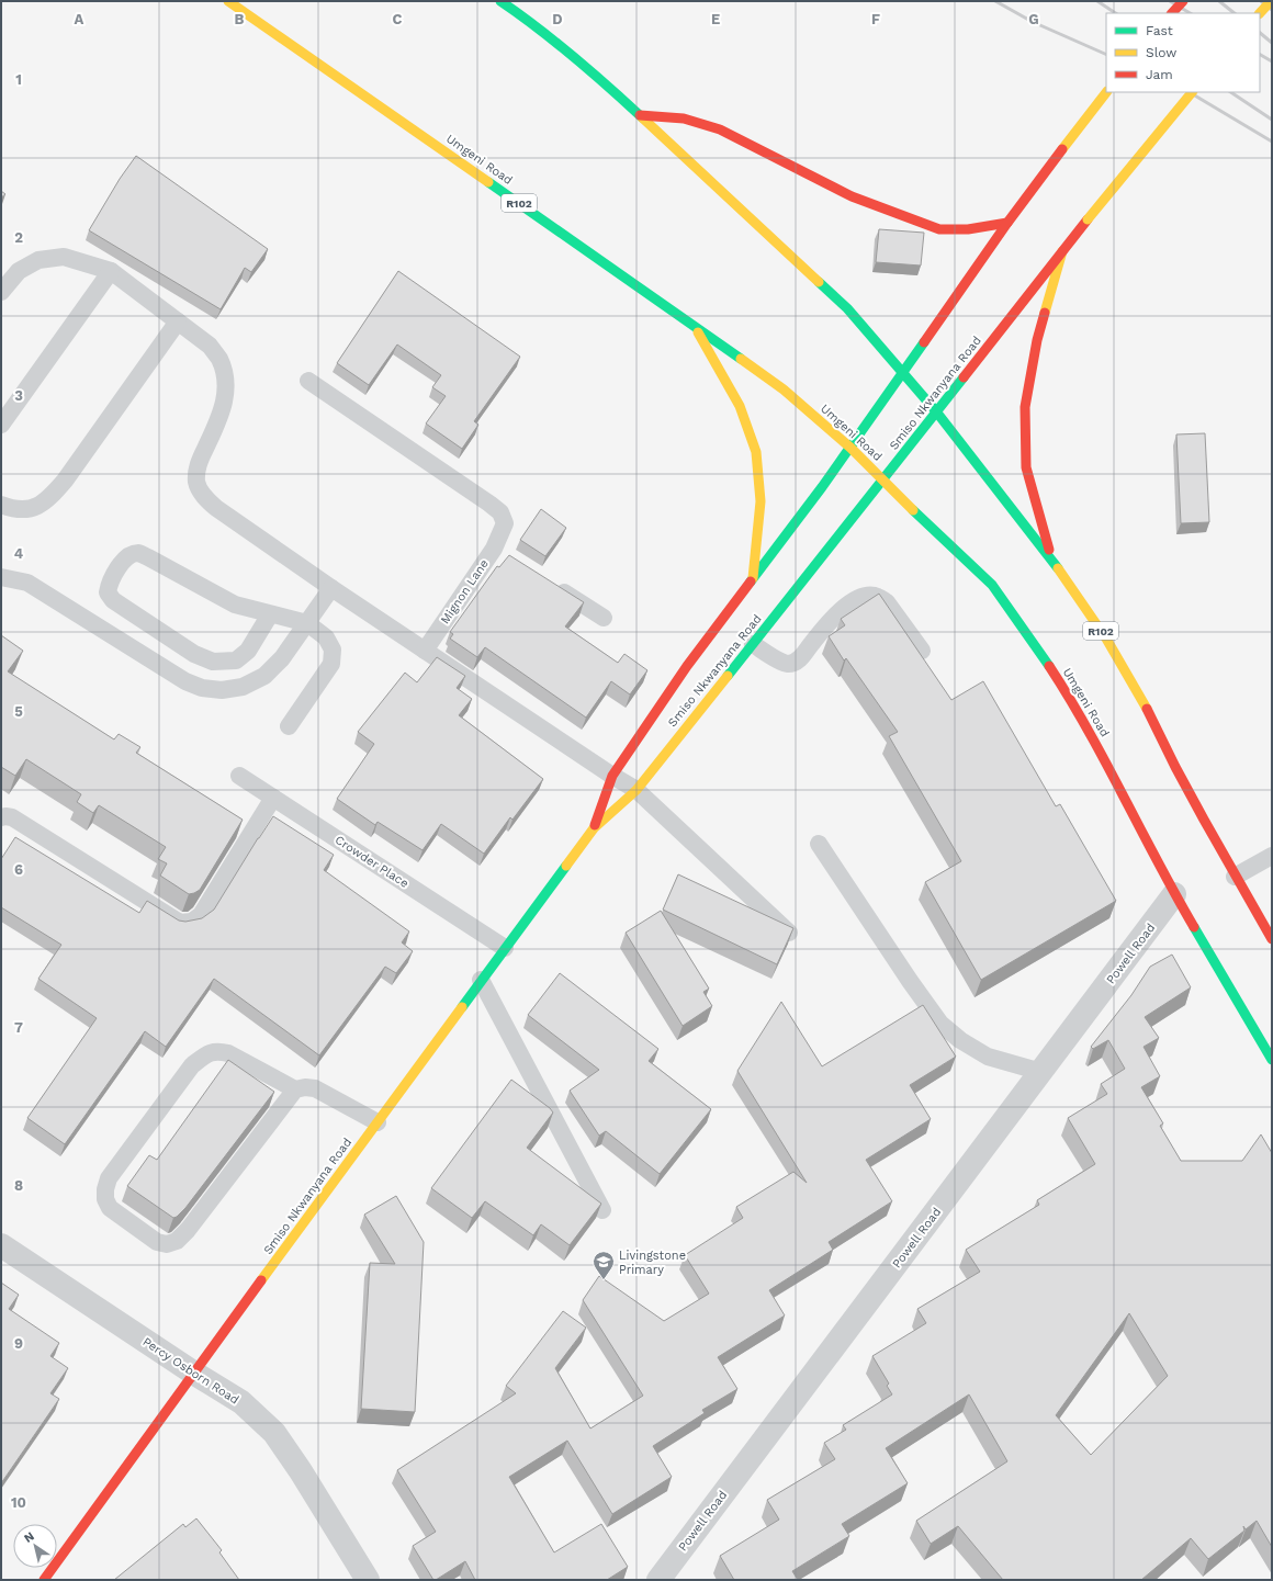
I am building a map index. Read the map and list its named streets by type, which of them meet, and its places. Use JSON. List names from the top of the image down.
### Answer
{
  "streets": {
    "main road": ["Umgeni Road", "R102", "Smiso Nkwanyana Road"],
    "street": ["Powell Road", "Percy Osborn Road"],
    "lane": ["Mignon Lane", "Crowder Place"]
  },
  "crossings": [
    ["Umgeni Road", "Smiso Nkwanyana Road"],
    ["Umgeni Road", "Powell Road"],
    ["R102", "Smiso Nkwanyana Road"],
    ["Smiso Nkwanyana Road", "Crowder Place"],
    ["Smiso Nkwanyana Road", "Percy Osborn Road"]
  ],
  "places": {
    "school or university": ["Livingstone Primary"]
  },
  "legend": ["Fast", "Slow", "Jam"],
  "north": "top left",
  "grid": {
    "columns": [
      "A",
      "B",
      "C",
      "D",
      "E",
      "F",
      "G"
    ],
    "rows": [
      "1",
      "2",
      "3",
      "4",
      "5",
      "6",
      "7",
      "8",
      "9",
      "10"
    ]
  }
}
